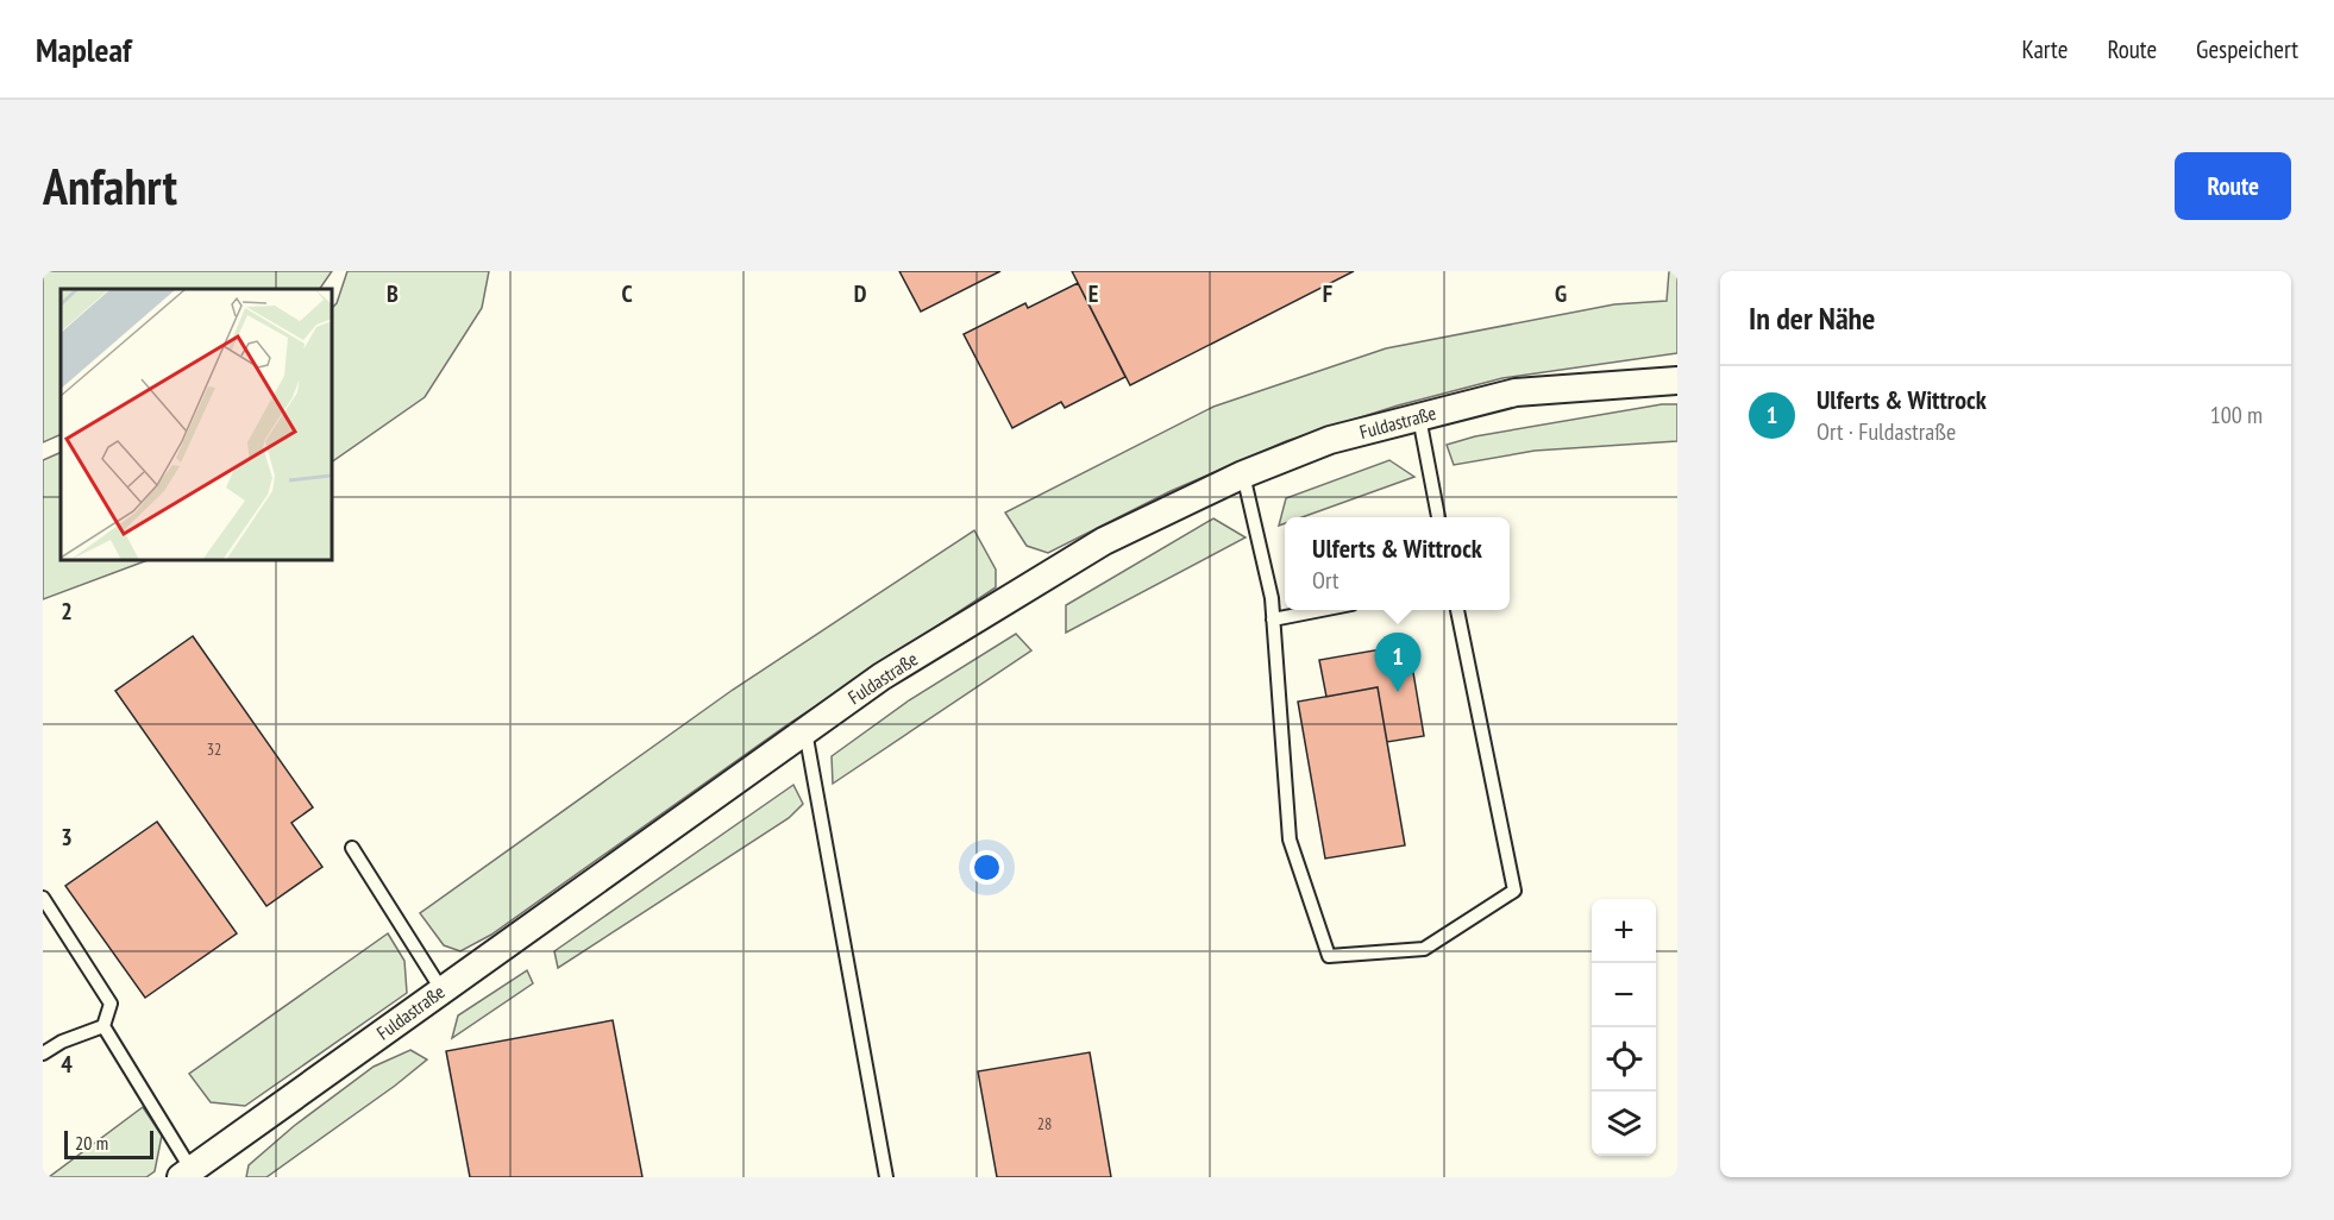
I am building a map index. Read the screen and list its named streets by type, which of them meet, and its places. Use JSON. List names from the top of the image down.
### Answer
{
  "streets": {
    "street": ["Fuldastraße"]
  },
  "house_numbers": ["32", "28"],
  "scale_bar": "20 m",
  "page": {
    "header": "Mapleaf",
    "nav": ["Karte", "Route", "Gespeichert"],
    "buttons": "Route",
    "title": "Anfahrt",
    "heading": "In der Nähe",
    "list": [
      {
        "mark": "1",
        "name": "Ulferts & Wittrock",
        "note": "Ort · Fuldastraße",
        "value": "100 m"
      }
    ],
    "popup": ["Ulferts & Wittrock", "Ort"],
    "pins": "1",
    "map_buttons": ["+", "−"],
    "scale": "20 m"
  },
  "grid": {
    "columns": [
      "B",
      "C",
      "D",
      "E",
      "F",
      "G"
    ],
    "rows": ["2", "3", "4"]
  }
}
